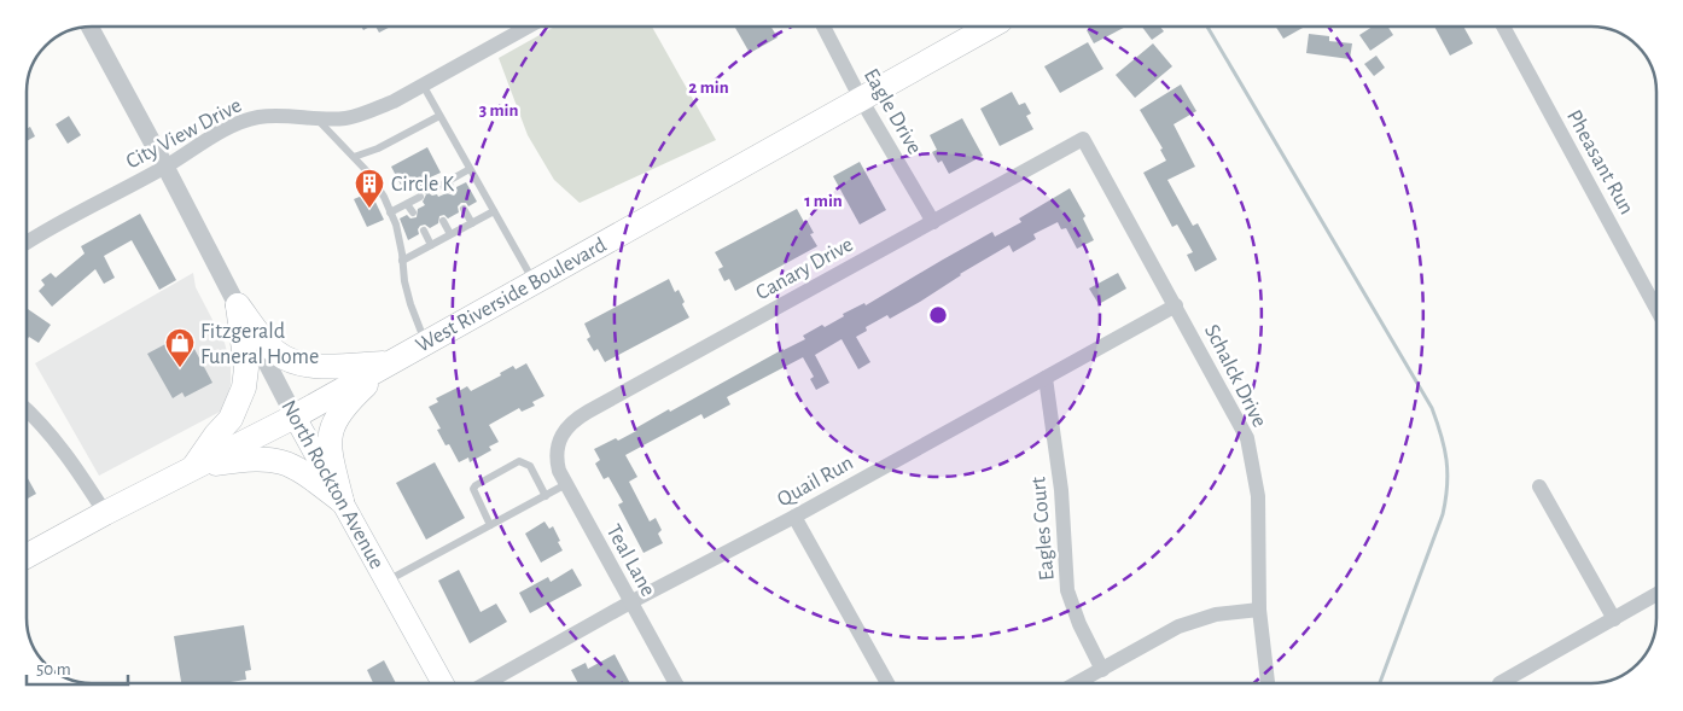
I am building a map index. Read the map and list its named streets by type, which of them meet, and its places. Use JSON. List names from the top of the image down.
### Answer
{
  "streets": {
    "main road": ["West Riverside Boulevard", "North Rockton Avenue"],
    "street": [
      "Eagle Drive",
      "City View Drive",
      "Pheasant Run",
      "Canary Drive",
      "Schalck Drive",
      "Quail Run",
      "Eagles Court",
      "Teal Lane"
    ]
  },
  "crossings": [
    ["Eagle Drive", "Canary Drive"],
    ["Eagle Drive", "West Riverside Boulevard"],
    ["City View Drive", "North Rockton Avenue"],
    ["Canary Drive", "Schalck Drive"],
    ["Canary Drive", "Teal Lane"],
    ["West Riverside Boulevard", "North Rockton Avenue"],
    ["Schalck Drive", "Quail Run"],
    ["Quail Run", "Eagles Court"],
    ["Quail Run", "Teal Lane"]
  ],
  "places": {
    "building": ["Circle K"],
    "shop": ["Fitzgerald Funeral Home"]
  },
  "scale_bar": "50 m",
  "rings": ["2 min", "3 min", "1 min"]
}
